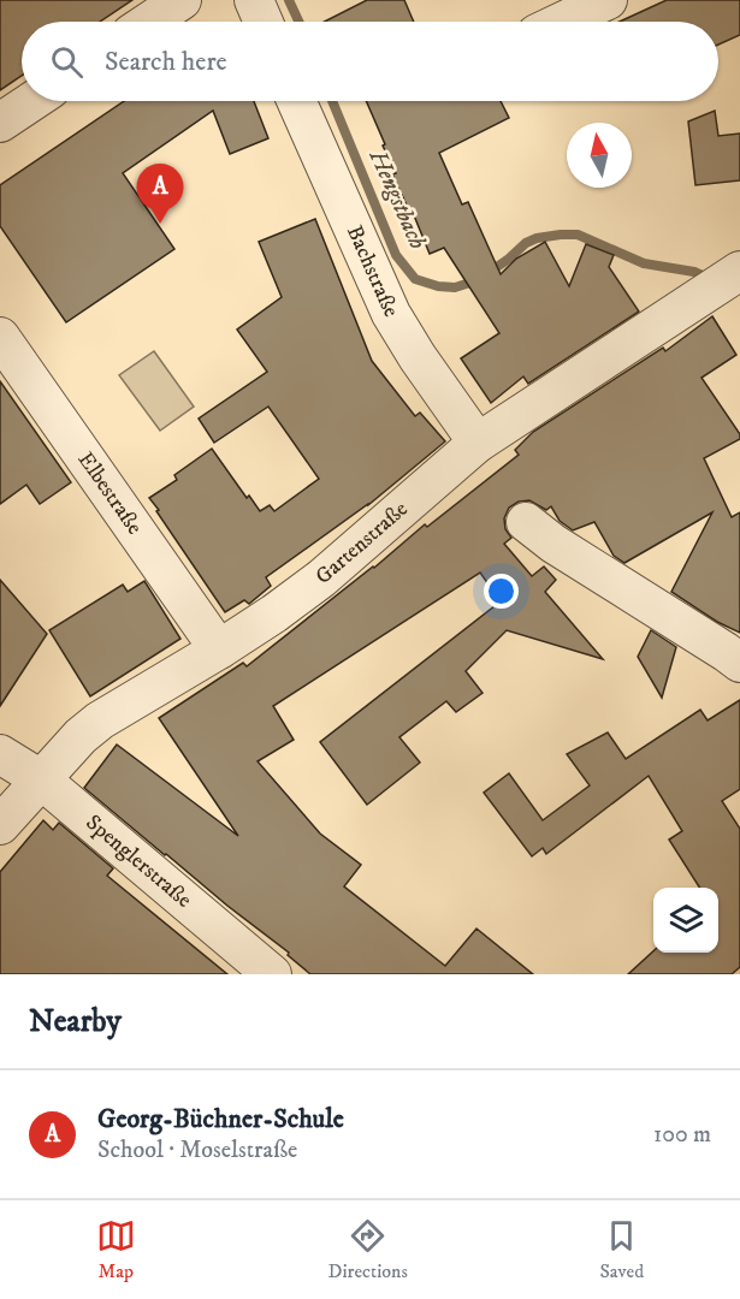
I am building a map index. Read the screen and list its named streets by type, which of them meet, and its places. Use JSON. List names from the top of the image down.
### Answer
{
  "streets": {
    "street": [
      "Bachstraße",
      "Elbestraße",
      "Gartenstraße",
      "Spenglerstraße"
    ]
  },
  "crossings": [
    ["Bachstraße", "Gartenstraße"],
    ["Elbestraße", "Gartenstraße"],
    ["Gartenstraße", "Spenglerstraße"]
  ],
  "water": ["Hengstbach"],
  "north": "top",
  "page": {
    "search": "Search here",
    "pins": "A",
    "heading": "Nearby",
    "list": [
      {
        "mark": "A",
        "name": "Georg-Büchner-Schule",
        "note": "School · Moselstraße",
        "value": "100 m"
      }
    ],
    "nav": ["Map", "Directions", "Saved"]
  }
}
